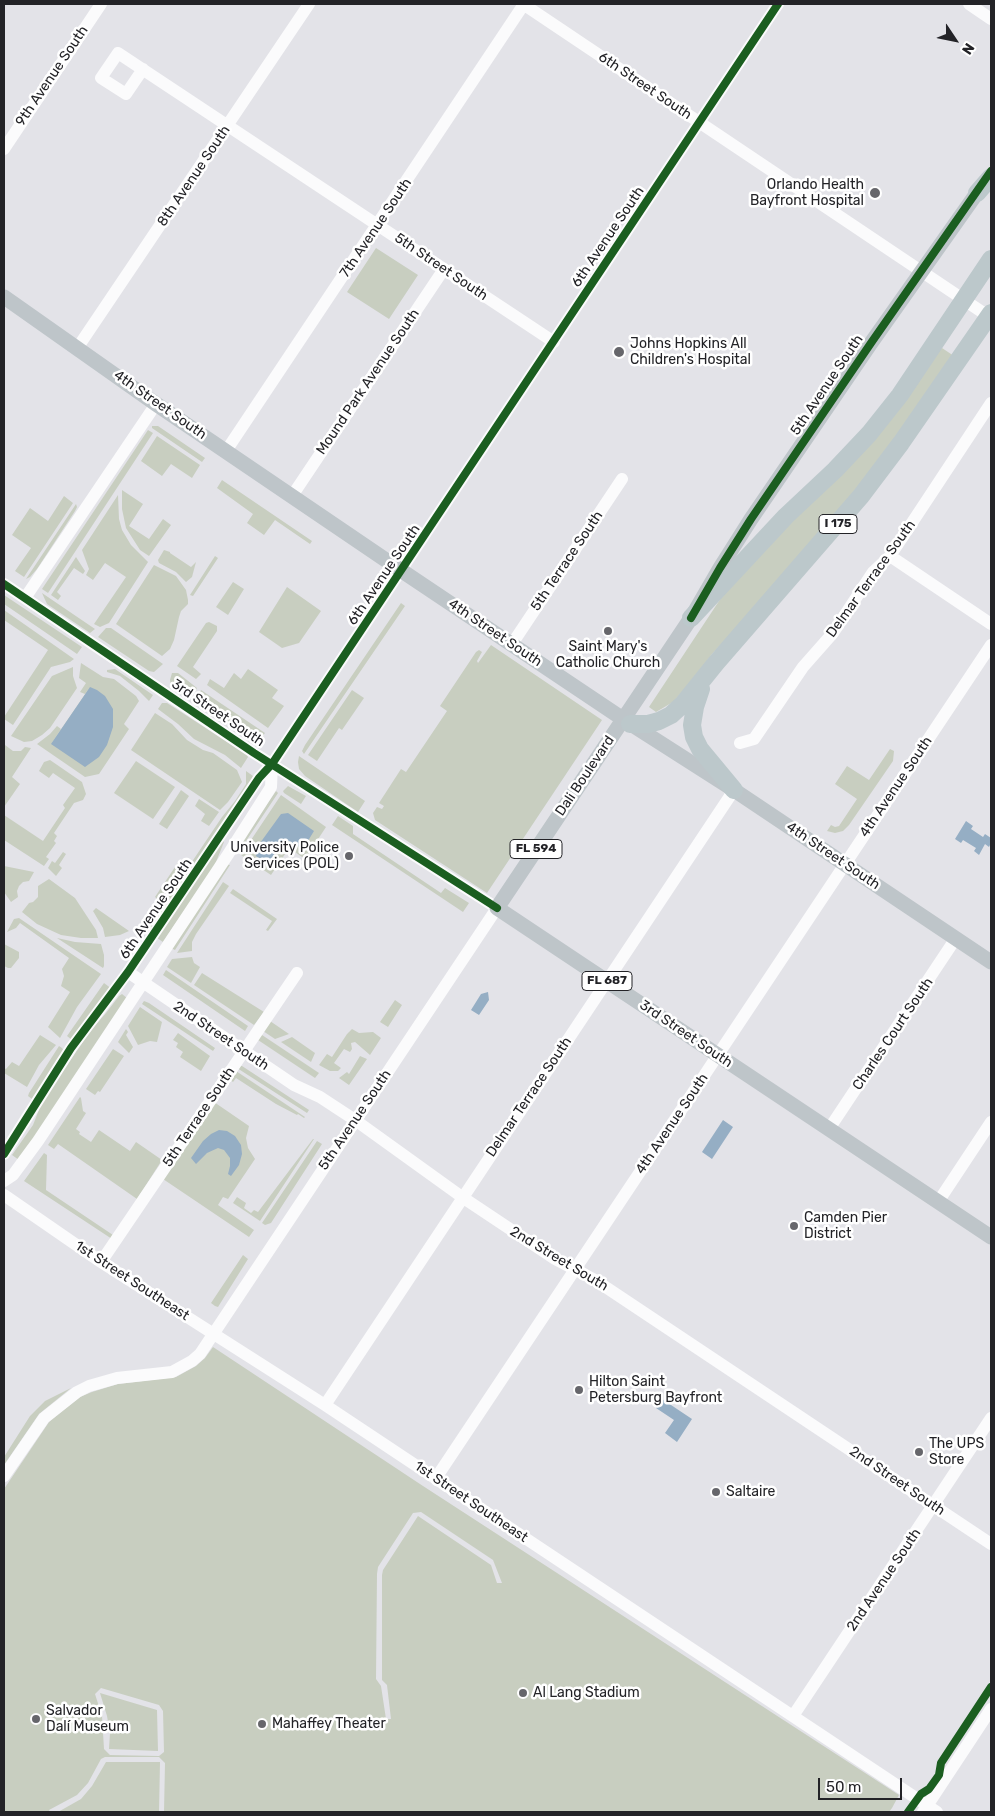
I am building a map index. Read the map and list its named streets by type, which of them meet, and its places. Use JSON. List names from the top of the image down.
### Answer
{
  "streets": {
    "highway": ["I 175"],
    "main road": [
      "5th Avenue South",
      "4th Street South",
      "3rd Street South",
      "Dali Boulevard",
      "FL 594",
      "FL 687"
    ],
    "street": [
      "9th Avenue South",
      "6th Street South",
      "8th Avenue South",
      "7th Avenue South",
      "6th Avenue South",
      "5th Street South",
      "Mound Park Avenue South",
      "5th Terrace South",
      "Delmar Terrace South",
      "4th Avenue South",
      "Charles Court South",
      "2nd Street South",
      "1st Street Southeast",
      "2nd Avenue South"
    ]
  },
  "crossings": [
    ["6th Street South", "7th Avenue South"],
    ["6th Street South", "6th Avenue South"],
    ["6th Street South", "5th Avenue South"],
    ["8th Avenue South", "5th Street South"],
    ["8th Avenue South", "4th Street South"],
    ["7th Avenue South", "5th Street South"],
    ["7th Avenue South", "4th Street South"],
    ["6th Avenue South", "5th Street South"],
    ["6th Avenue South", "4th Street South"],
    ["6th Avenue South", "3rd Street South"],
    ["6th Avenue South", "2nd Street South"],
    ["5th Street South", "Mound Park Avenue South"],
    ["Mound Park Avenue South", "4th Street South"],
    ["5th Avenue South", "4th Street South"],
    ["5th Avenue South", "3rd Street South"],
    ["5th Avenue South", "Dali Boulevard"],
    ["5th Avenue South", "2nd Street South"],
    ["5th Avenue South", "1st Street Southeast"],
    ["4th Street South", "5th Terrace South"],
    ["4th Street South", "Delmar Terrace South"],
    ["4th Street South", "Dali Boulevard"],
    ["4th Street South", "4th Avenue South"],
    ["4th Street South", "Charles Court South"],
    ["5th Terrace South", "2nd Street South"],
    ["5th Terrace South", "1st Street Southeast"],
    ["Delmar Terrace South", "3rd Street South"],
    ["Delmar Terrace South", "2nd Street South"],
    ["Delmar Terrace South", "1st Street Southeast"],
    ["3rd Street South", "Dali Boulevard"],
    ["3rd Street South", "4th Avenue South"],
    ["3rd Street South", "Charles Court South"],
    ["4th Avenue South", "2nd Street South"],
    ["4th Avenue South", "1st Street Southeast"],
    ["2nd Street South", "2nd Avenue South"],
    ["1st Street Southeast", "2nd Avenue South"]
  ],
  "places": [
    "Orlando Health Bayfront Hospital",
    "Johns Hopkins All Children's Hospital",
    "Saint Mary's Catholic Church",
    "University Police Services (POL)",
    "Camden Pier District",
    "Hilton Saint Petersburg Bayfront",
    "The UPS Store",
    "Saltaire",
    "Al Lang Stadium",
    "Salvador Dalí Museum",
    "Mahaffey Theater"
  ],
  "scale_bar": "50 m",
  "north": "bottom right"
}
